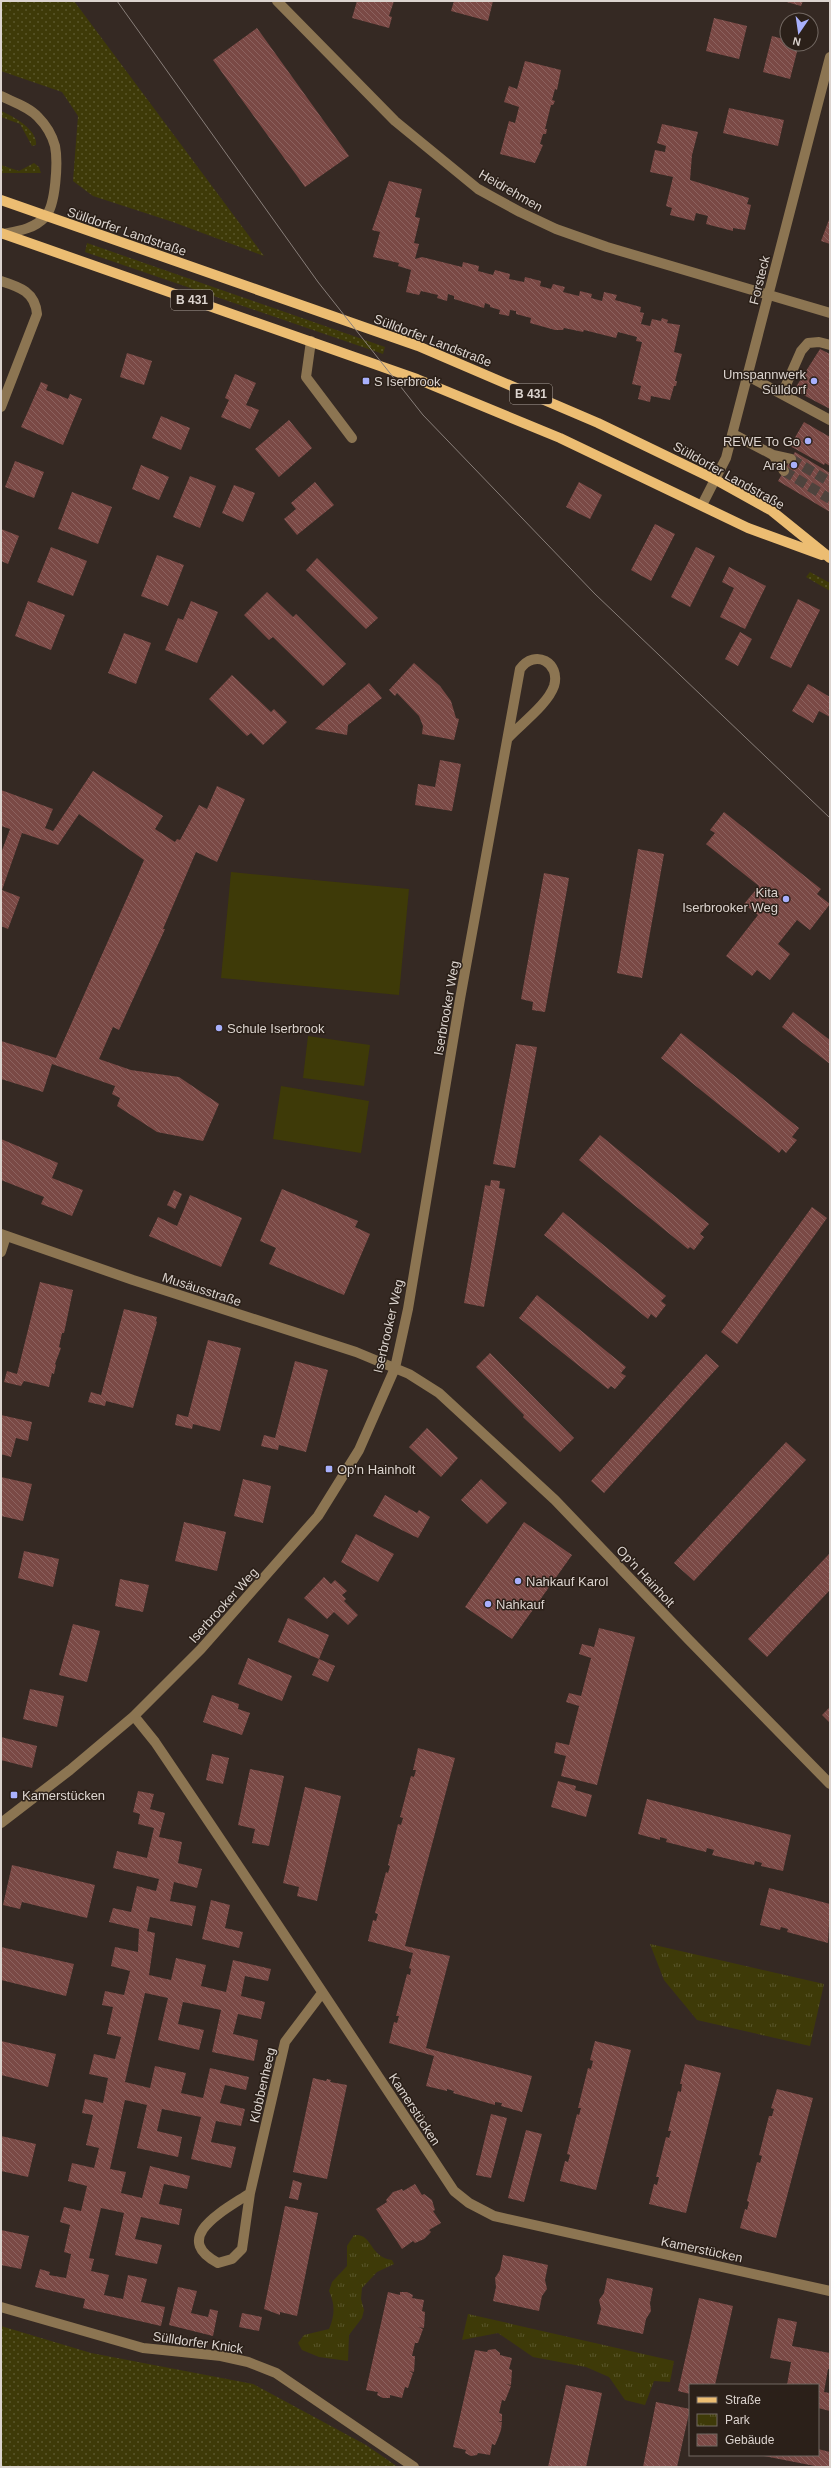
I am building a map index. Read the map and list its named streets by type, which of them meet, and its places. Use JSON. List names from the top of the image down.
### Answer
{
  "streets": {
    "main road": ["Sülldorfer Landstraße", "B 431"],
    "street": [
      "Heidrehmen",
      "Forsteck",
      "Iserbrooker Weg",
      "Musäusstraße",
      "Op'n Hainholt",
      "Klobbenheeg",
      "Kamerstücken",
      "Sülldorfer Knick"
    ]
  },
  "crossings": [
    ["Heidrehmen", "Forsteck"],
    ["Sülldorfer Landstraße", "Forsteck"],
    ["Iserbrooker Weg", "Musäusstraße"],
    ["Iserbrooker Weg", "Op'n Hainholt"],
    ["Iserbrooker Weg", "Kamerstücken"],
    ["Musäusstraße", "Op'n Hainholt"],
    ["Klobbenheeg", "Kamerstücken"]
  ],
  "places": {
    "transit": ["S Iserbrook", "Op'n Hainholt", "Kamerstücken"],
    "other": [
      "Umspannwerk Sülldorf",
      "REWE To Go",
      "Aral",
      "Kita Iserbrooker Weg",
      "Schule Iserbrook",
      "Nahkauf Karol",
      "Nahkauf"
    ]
  },
  "legend": ["Straße", "Park", "Gebäude"],
  "north": "bottom"
}
